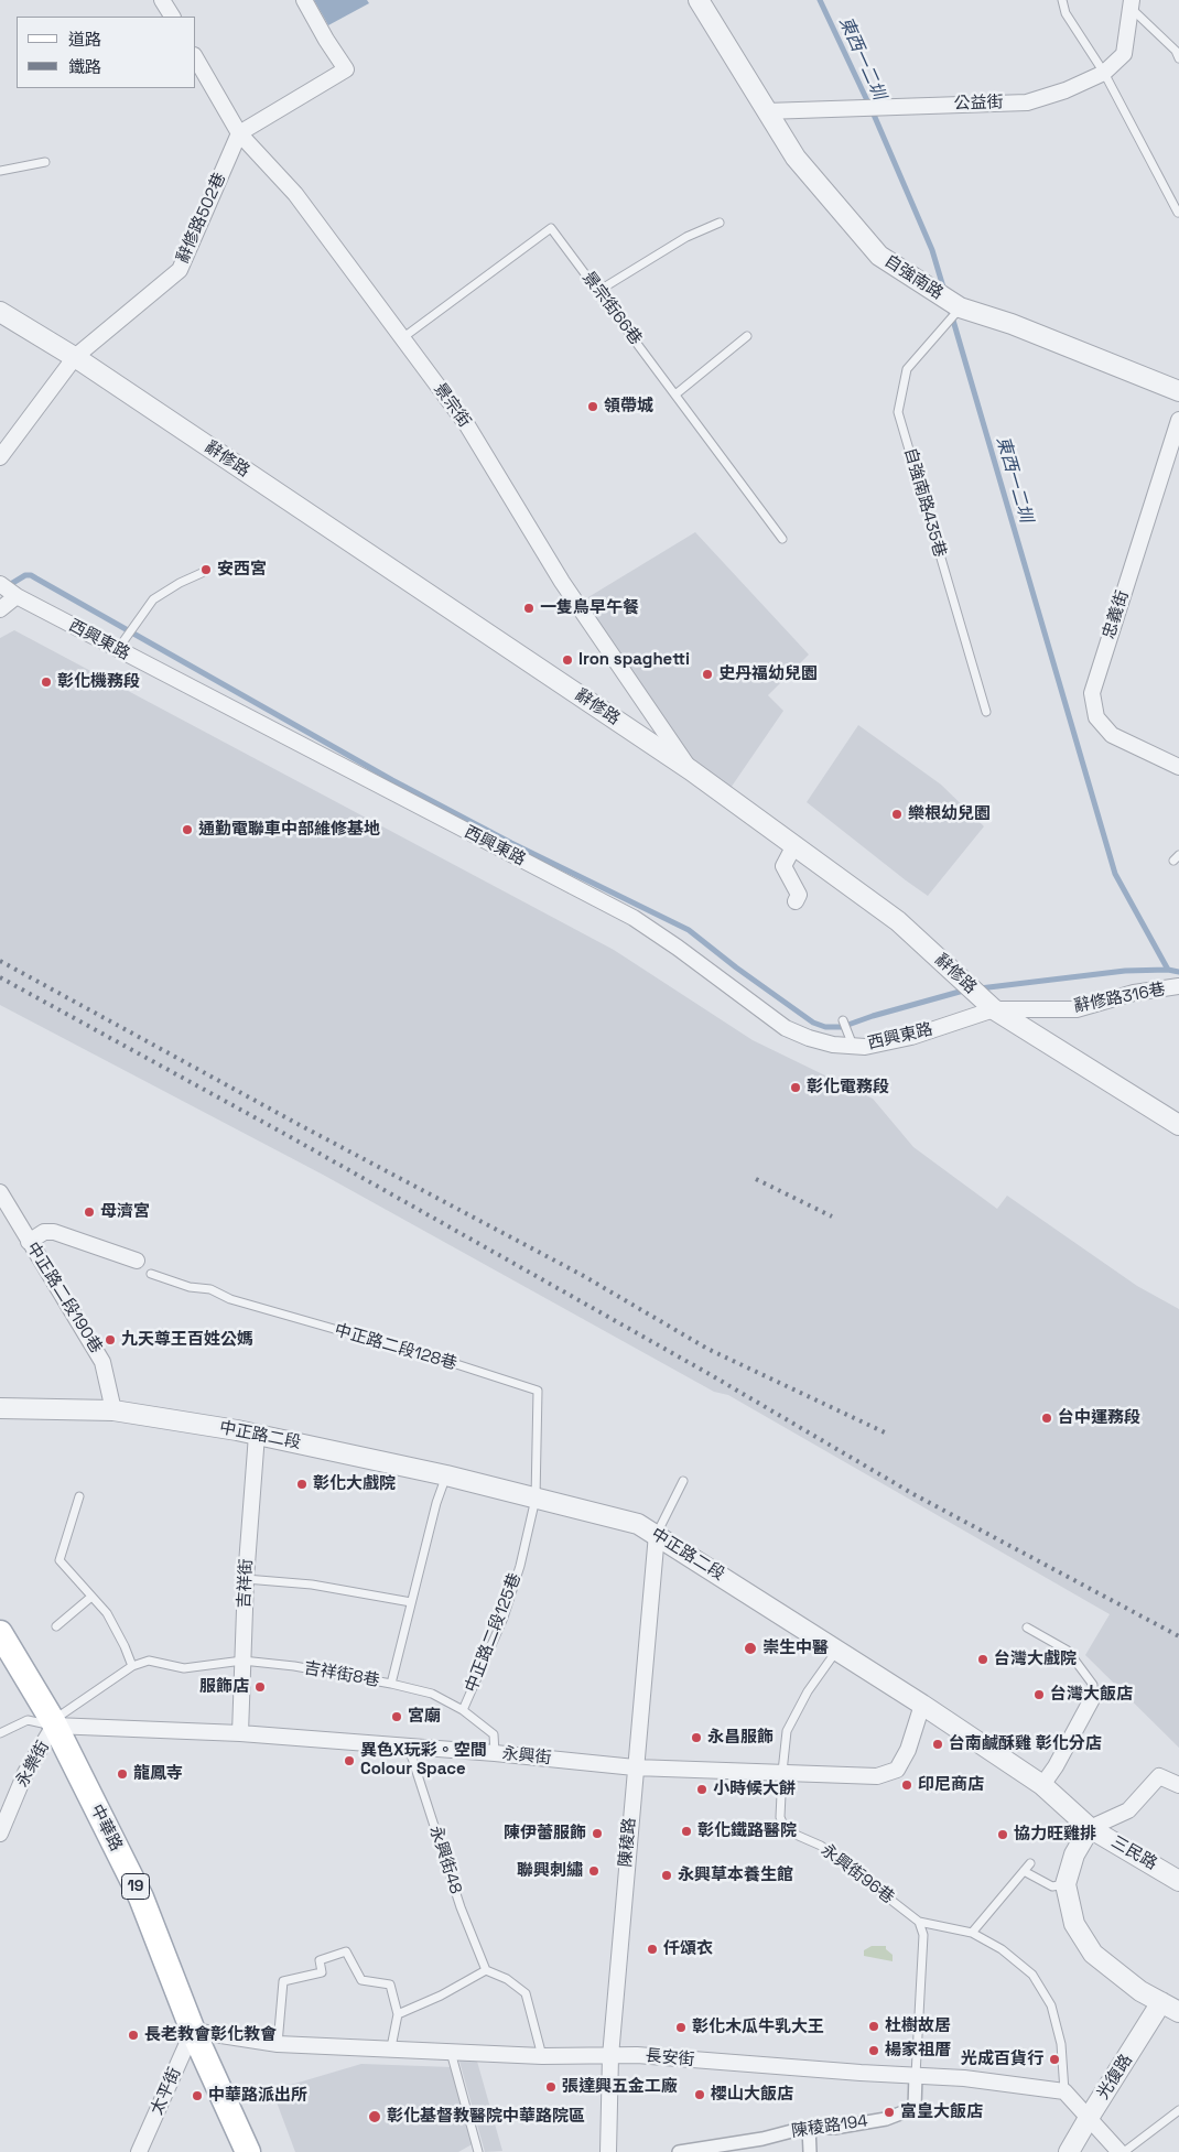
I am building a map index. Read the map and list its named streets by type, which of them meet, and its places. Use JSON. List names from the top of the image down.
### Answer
{
  "streets": {
    "main road": ["中華路", "19"],
    "street": [
      "公益街",
      "辭修路502巷",
      "自強南路",
      "景宗街",
      "辭修路",
      "忠義街",
      "西興東路",
      "辭修路316巷",
      "中正路二段190巷",
      "中正路二段",
      "吉祥街",
      "永興街",
      "永樂街",
      "陳稜路",
      "三民路",
      "長安街",
      "光復路",
      "太平街",
      "陳稜路194"
    ],
    "lane": [
      "景宗街66巷",
      "自強南路435巷",
      "中正路二段128巷",
      "中正路二段125巷",
      "吉祥街8巷",
      "永興街48",
      "永興街96巷"
    ]
  },
  "crossings": [
    ["公益街", "自強南路"],
    ["辭修路502巷", "景宗街"],
    ["辭修路502巷", "辭修路"],
    ["自強南路", "自強南路435巷"],
    ["景宗街66巷", "景宗街"],
    ["景宗街", "辭修路"],
    ["辭修路", "西興東路"],
    ["辭修路", "辭修路316巷"],
    ["西興東路", "辭修路316巷"],
    ["中正路二段190巷", "中正路二段"],
    ["中正路二段128巷", "中正路二段"],
    ["中正路二段128巷", "中正路二段125巷"],
    ["中正路二段", "吉祥街"],
    ["中正路二段", "中正路二段125巷"],
    ["中正路二段", "吉祥街8巷"],
    ["中正路二段", "永興街"],
    ["中正路二段", "陳稜路"],
    ["中正路二段", "三民路"],
    ["中正路二段", "永興街96巷"],
    ["吉祥街", "吉祥街8巷"],
    ["吉祥街", "永興街"],
    ["中正路二段125巷", "永興街"],
    ["永興街", "永樂街"],
    ["永興街", "中華路"],
    ["永興街", "陳稜路"],
    ["永興街", "永興街48"],
    ["永興街", "永興街96巷"],
    ["永樂街", "中華路"],
    ["中華路", "長安街"],
    ["中華路", "太平街"],
    ["陳稜路", "長安街"],
    ["長安街", "太平街"],
    ["長安街", "陳稜路194"]
  ],
  "water": ["東西一二圳"],
  "places": [
    "領帶城",
    "安西宮",
    "一隻鳥早午餐",
    "Iron spaghetti",
    "史丹福幼兒園",
    "彰化機務段",
    "樂根幼兒園",
    "通勤電聯車中部維修基地",
    "彰化電務段",
    "母濟宮",
    "九天尊王百姓公媽",
    "台中運務段",
    "彰化大戲院",
    "崇生中醫",
    "台灣大戲院",
    "服飾店",
    "台灣大飯店",
    "宮廟",
    "永昌服飾",
    "台南鹹酥雞 彰化分店",
    "異色X玩彩。空間 Colour Space",
    "龍鳳寺",
    "印尼商店",
    "小時候大餅",
    "彰化鐵路醫院",
    "陳伊蕾服飾",
    "協力旺雞排",
    "聯興刺繡",
    "永興草本養生館",
    "仟頌衣",
    "杜樹故居",
    "彰化木瓜牛乳大王",
    "長老教會彰化教會",
    "楊家祖厝",
    "光成百貨行",
    "張達興五金工廠",
    "櫻山大飯店",
    "中華路派出所",
    "富皇大飯店",
    "彰化基督教醫院中華路院區"
  ],
  "legend": ["道路", "鐵路"]
}
